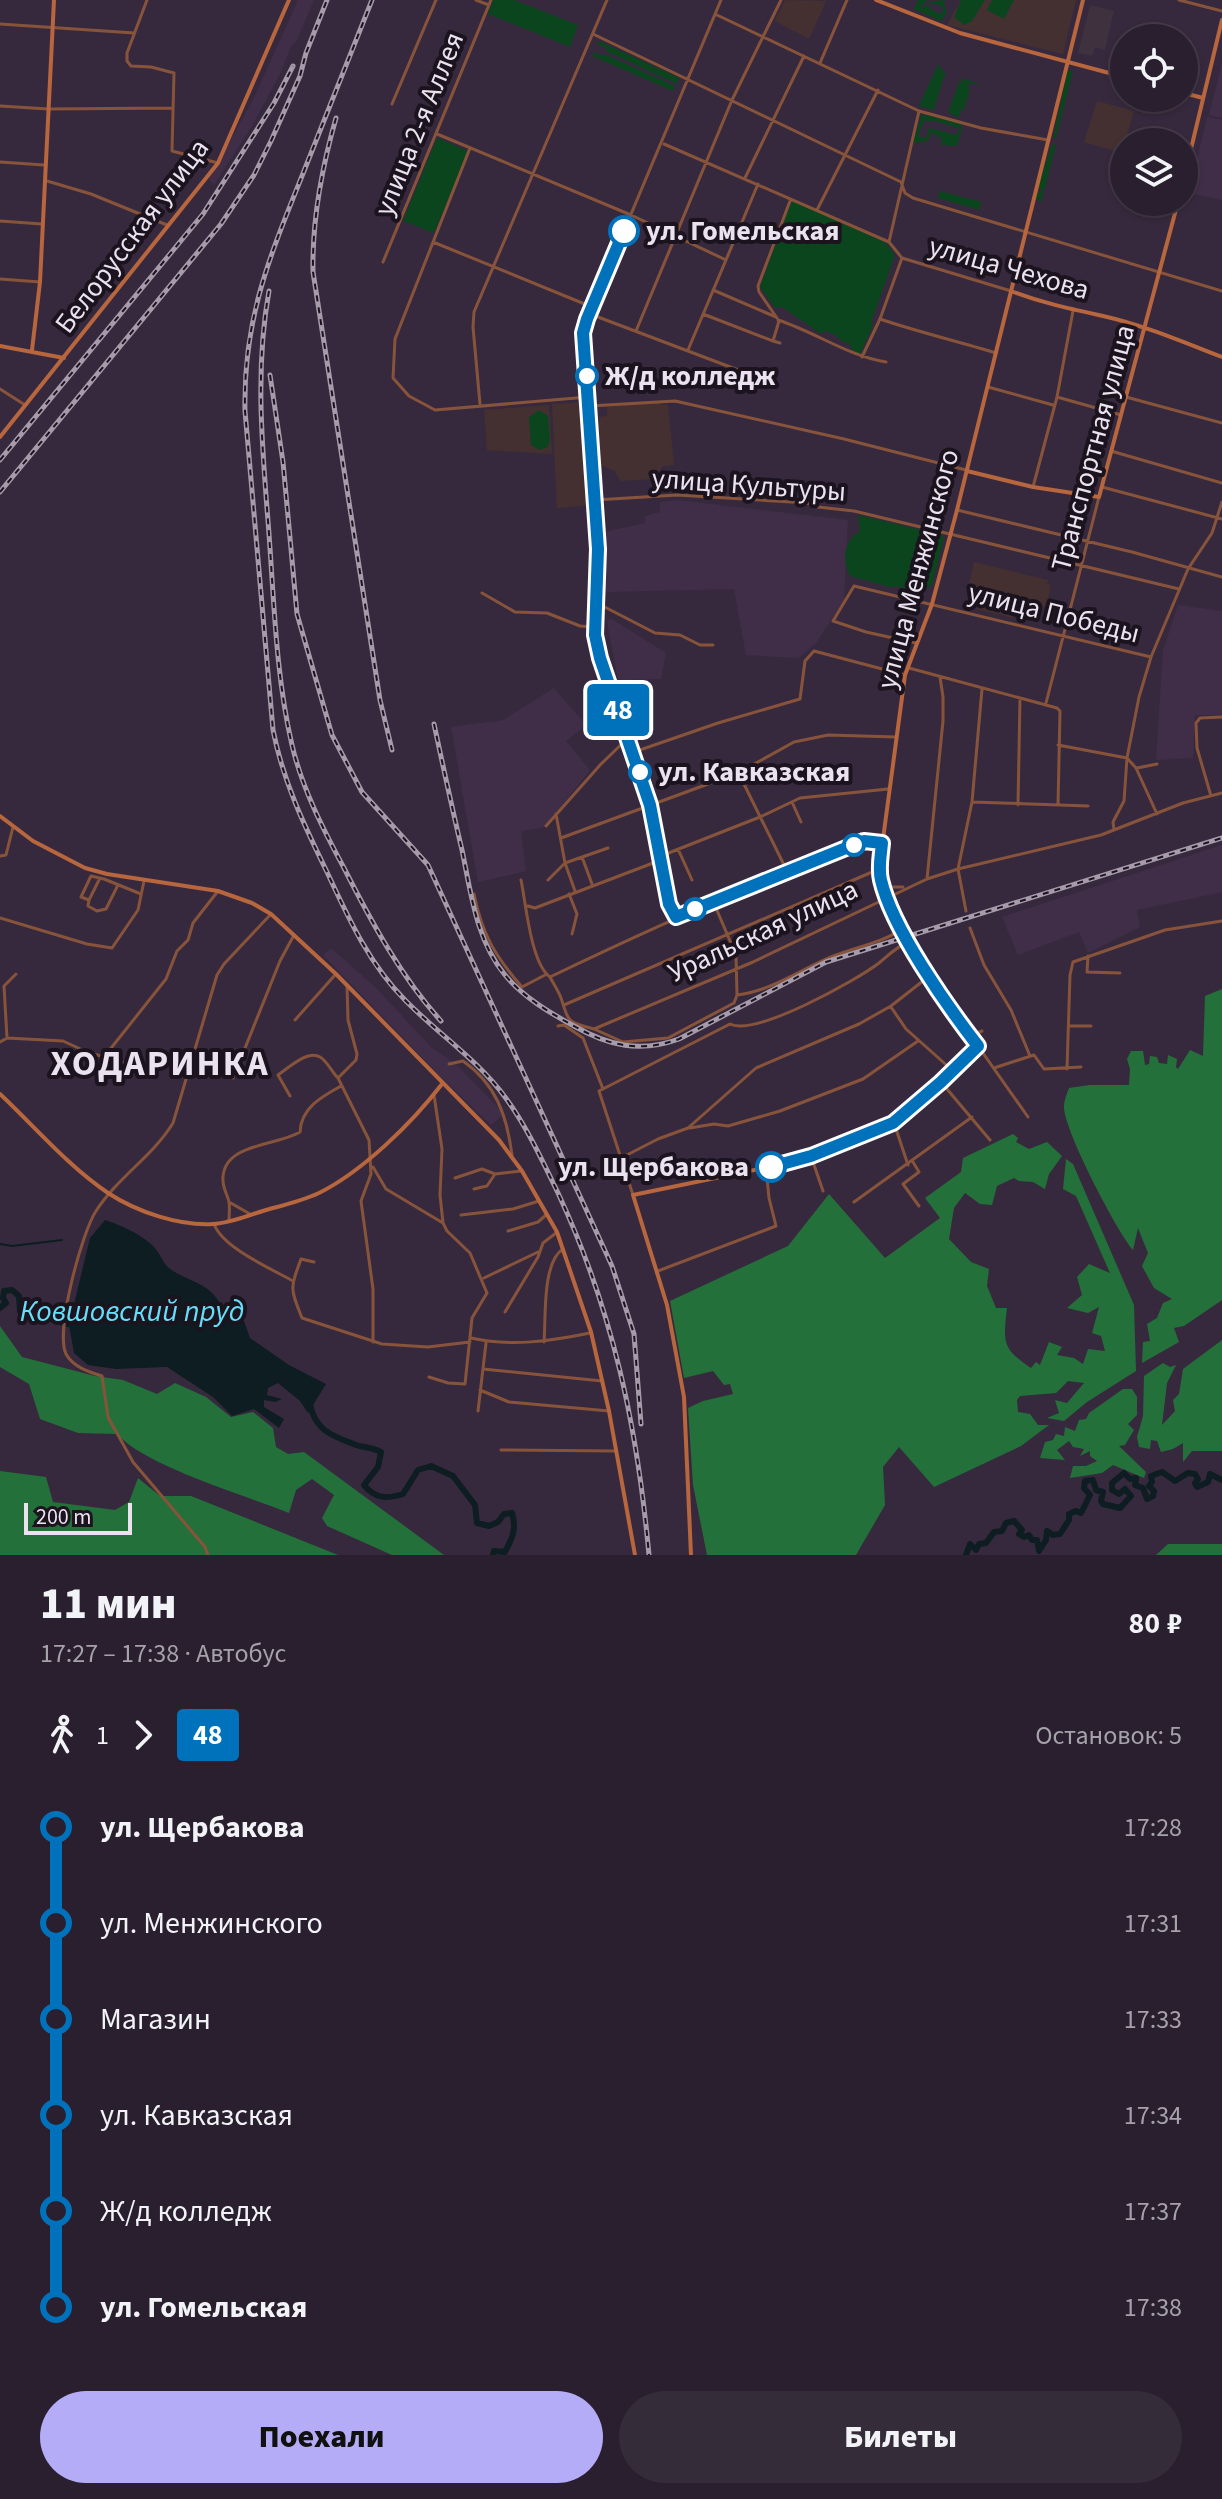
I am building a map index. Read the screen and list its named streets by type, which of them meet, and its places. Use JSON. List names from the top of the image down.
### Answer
{
  "streets": {
    "street": [
      "улица 2-я Аллея",
      "Белорусская улица",
      "улица Чехова",
      "Транспортная улица",
      "улица Культуры",
      "улица Менжинского",
      "улица Победы",
      "Уральская улица"
    ]
  },
  "crossings": [
    ["улица Чехова", "Транспортная улица"],
    ["улица Чехова", "улица Менжинского"],
    ["Транспортная улица", "улица Культуры"],
    ["Транспортная улица", "улица Победы"],
    ["улица Культуры", "улица Менжинского"],
    ["улица Менжинского", "улица Победы"],
    ["улица Менжинского", "Уральская улица"]
  ],
  "districts": ["ХОДАРИНКА"],
  "water": ["Ковшовский пруд"],
  "places": [
    "ул. Гомельская",
    "Ж/д колледж",
    "ул. Кавказская",
    "ул. Щербакова"
  ],
  "lines": ["bus line 48"],
  "scale_bar": "200 m",
  "page": {
    "on_map": "48",
    "scale": "200 m",
    "heading": ["11 мин", "17:27 – 17:38 · Автобус", "80 ₽"],
    "legs": ["1", "48", "Остановок: 5"],
    "list": [
      {
        "name": "ул. Щербакова",
        "value": "17:28"
      },
      {
        "name": "ул. Менжинского",
        "value": "17:31"
      },
      {
        "name": "Магазин",
        "value": "17:33"
      },
      {
        "name": "ул. Кавказская",
        "value": "17:34"
      },
      {
        "name": "Ж/д колледж",
        "value": "17:37"
      },
      {
        "name": "ул. Гомельская",
        "value": "17:38"
      }
    ],
    "buttons": ["Поехали", "Билеты"]
  }
}
